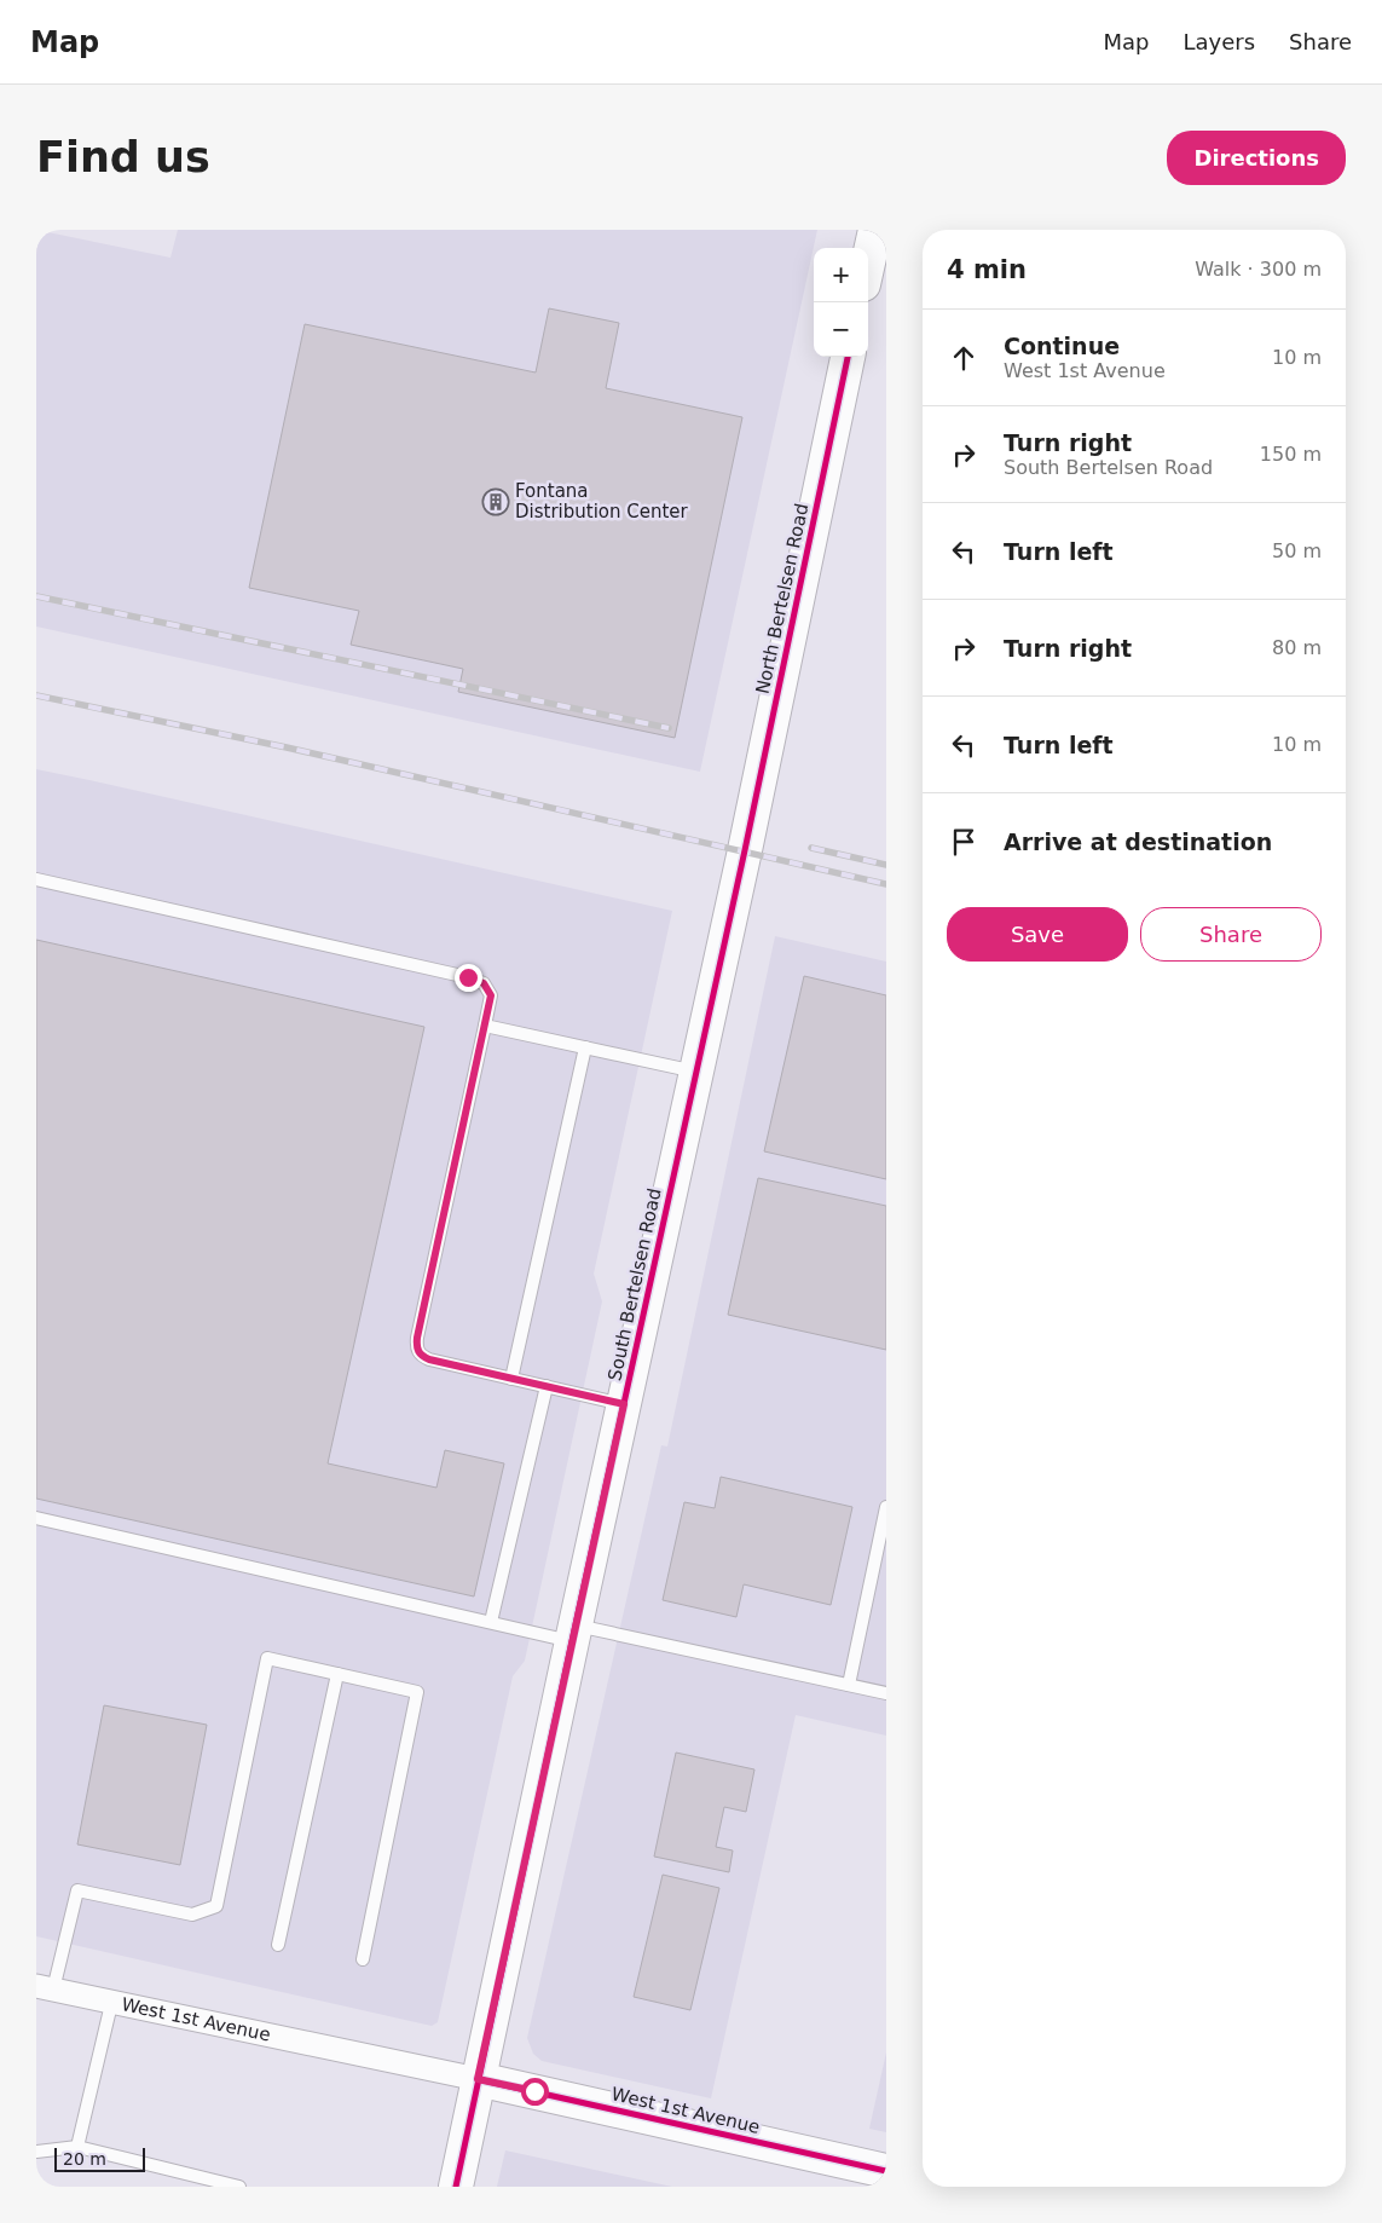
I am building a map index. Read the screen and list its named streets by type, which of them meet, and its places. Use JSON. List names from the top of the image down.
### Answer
{
  "streets": {
    "street": ["North Bertelsen Road", "South Bertelsen Road", "West 1st Avenue"]
  },
  "crossings": [
    ["North Bertelsen Road", "South Bertelsen Road"],
    ["South Bertelsen Road", "West 1st Avenue"]
  ],
  "places": {
    "building": ["Fontana Distribution Center"]
  },
  "scale_bar": "20 m",
  "page": {
    "header": "Map",
    "nav": ["Map", "Layers", "Share"],
    "buttons": [
      "Directions",
      ["Save", "Share"]
    ],
    "title": "Find us",
    "heading": ["4 min", "Walk · 300 m"],
    "map_buttons": ["+", "−"],
    "list": [
      ["Continue", "West 1st Avenue", "10 m"],
      ["Turn right", "South Bertelsen Road", "150 m"],
      ["Turn left", "50 m"],
      ["Turn right", "80 m"],
      ["Turn left", "10 m"],
      "Arrive at destination"
    ],
    "scale": "20 m"
  }
}
